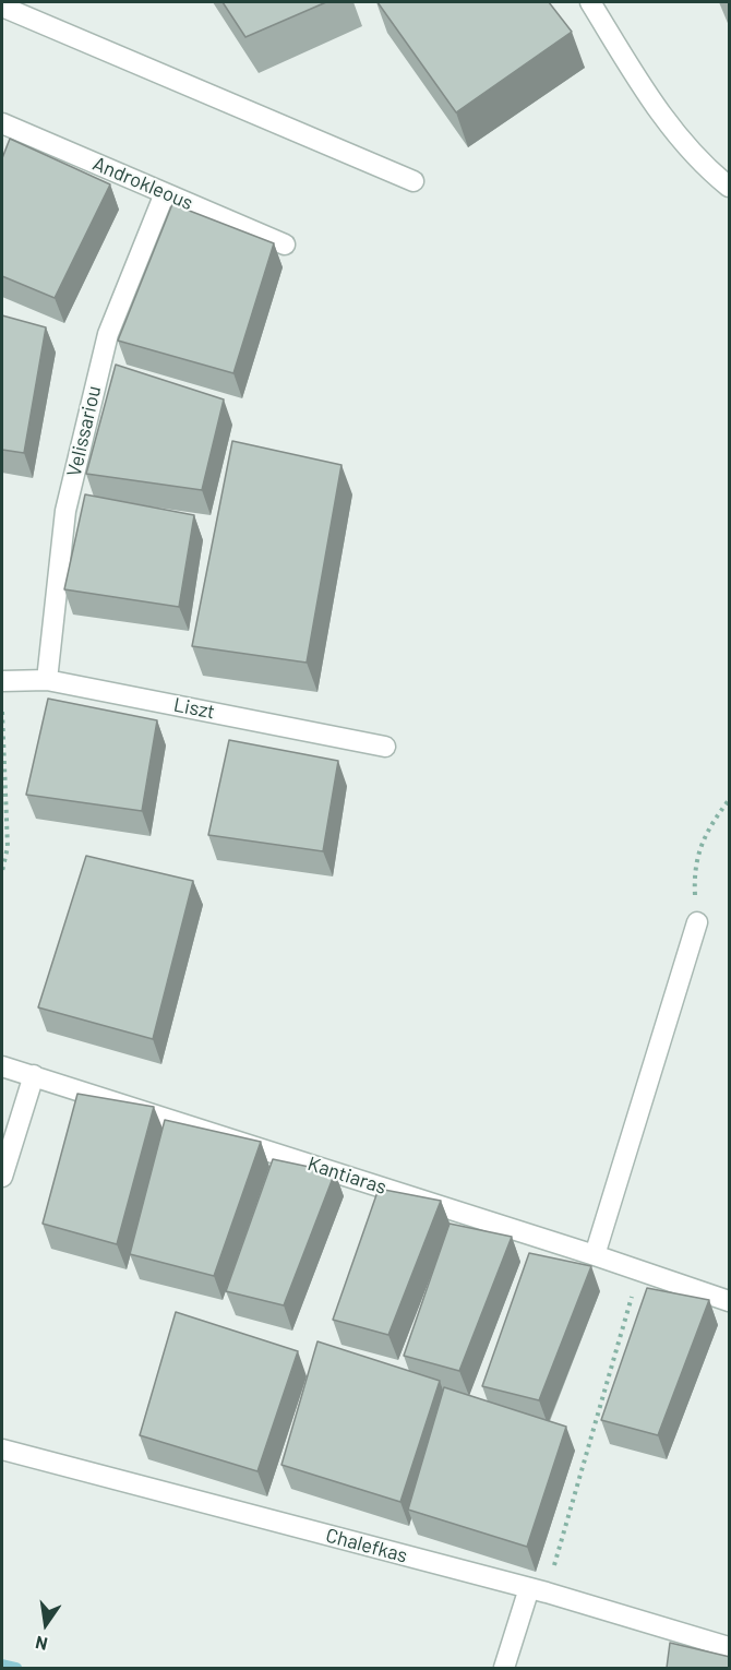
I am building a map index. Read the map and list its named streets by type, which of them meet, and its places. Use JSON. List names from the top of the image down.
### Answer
{
  "streets": {
    "street": [
      "Androkleous",
      "Velissariou",
      "Liszt",
      "Kantiaras",
      "Chalefkas"
    ]
  },
  "crossings": [
    ["Androkleous", "Velissariou"],
    ["Velissariou", "Liszt"]
  ],
  "north": "bottom"
}
